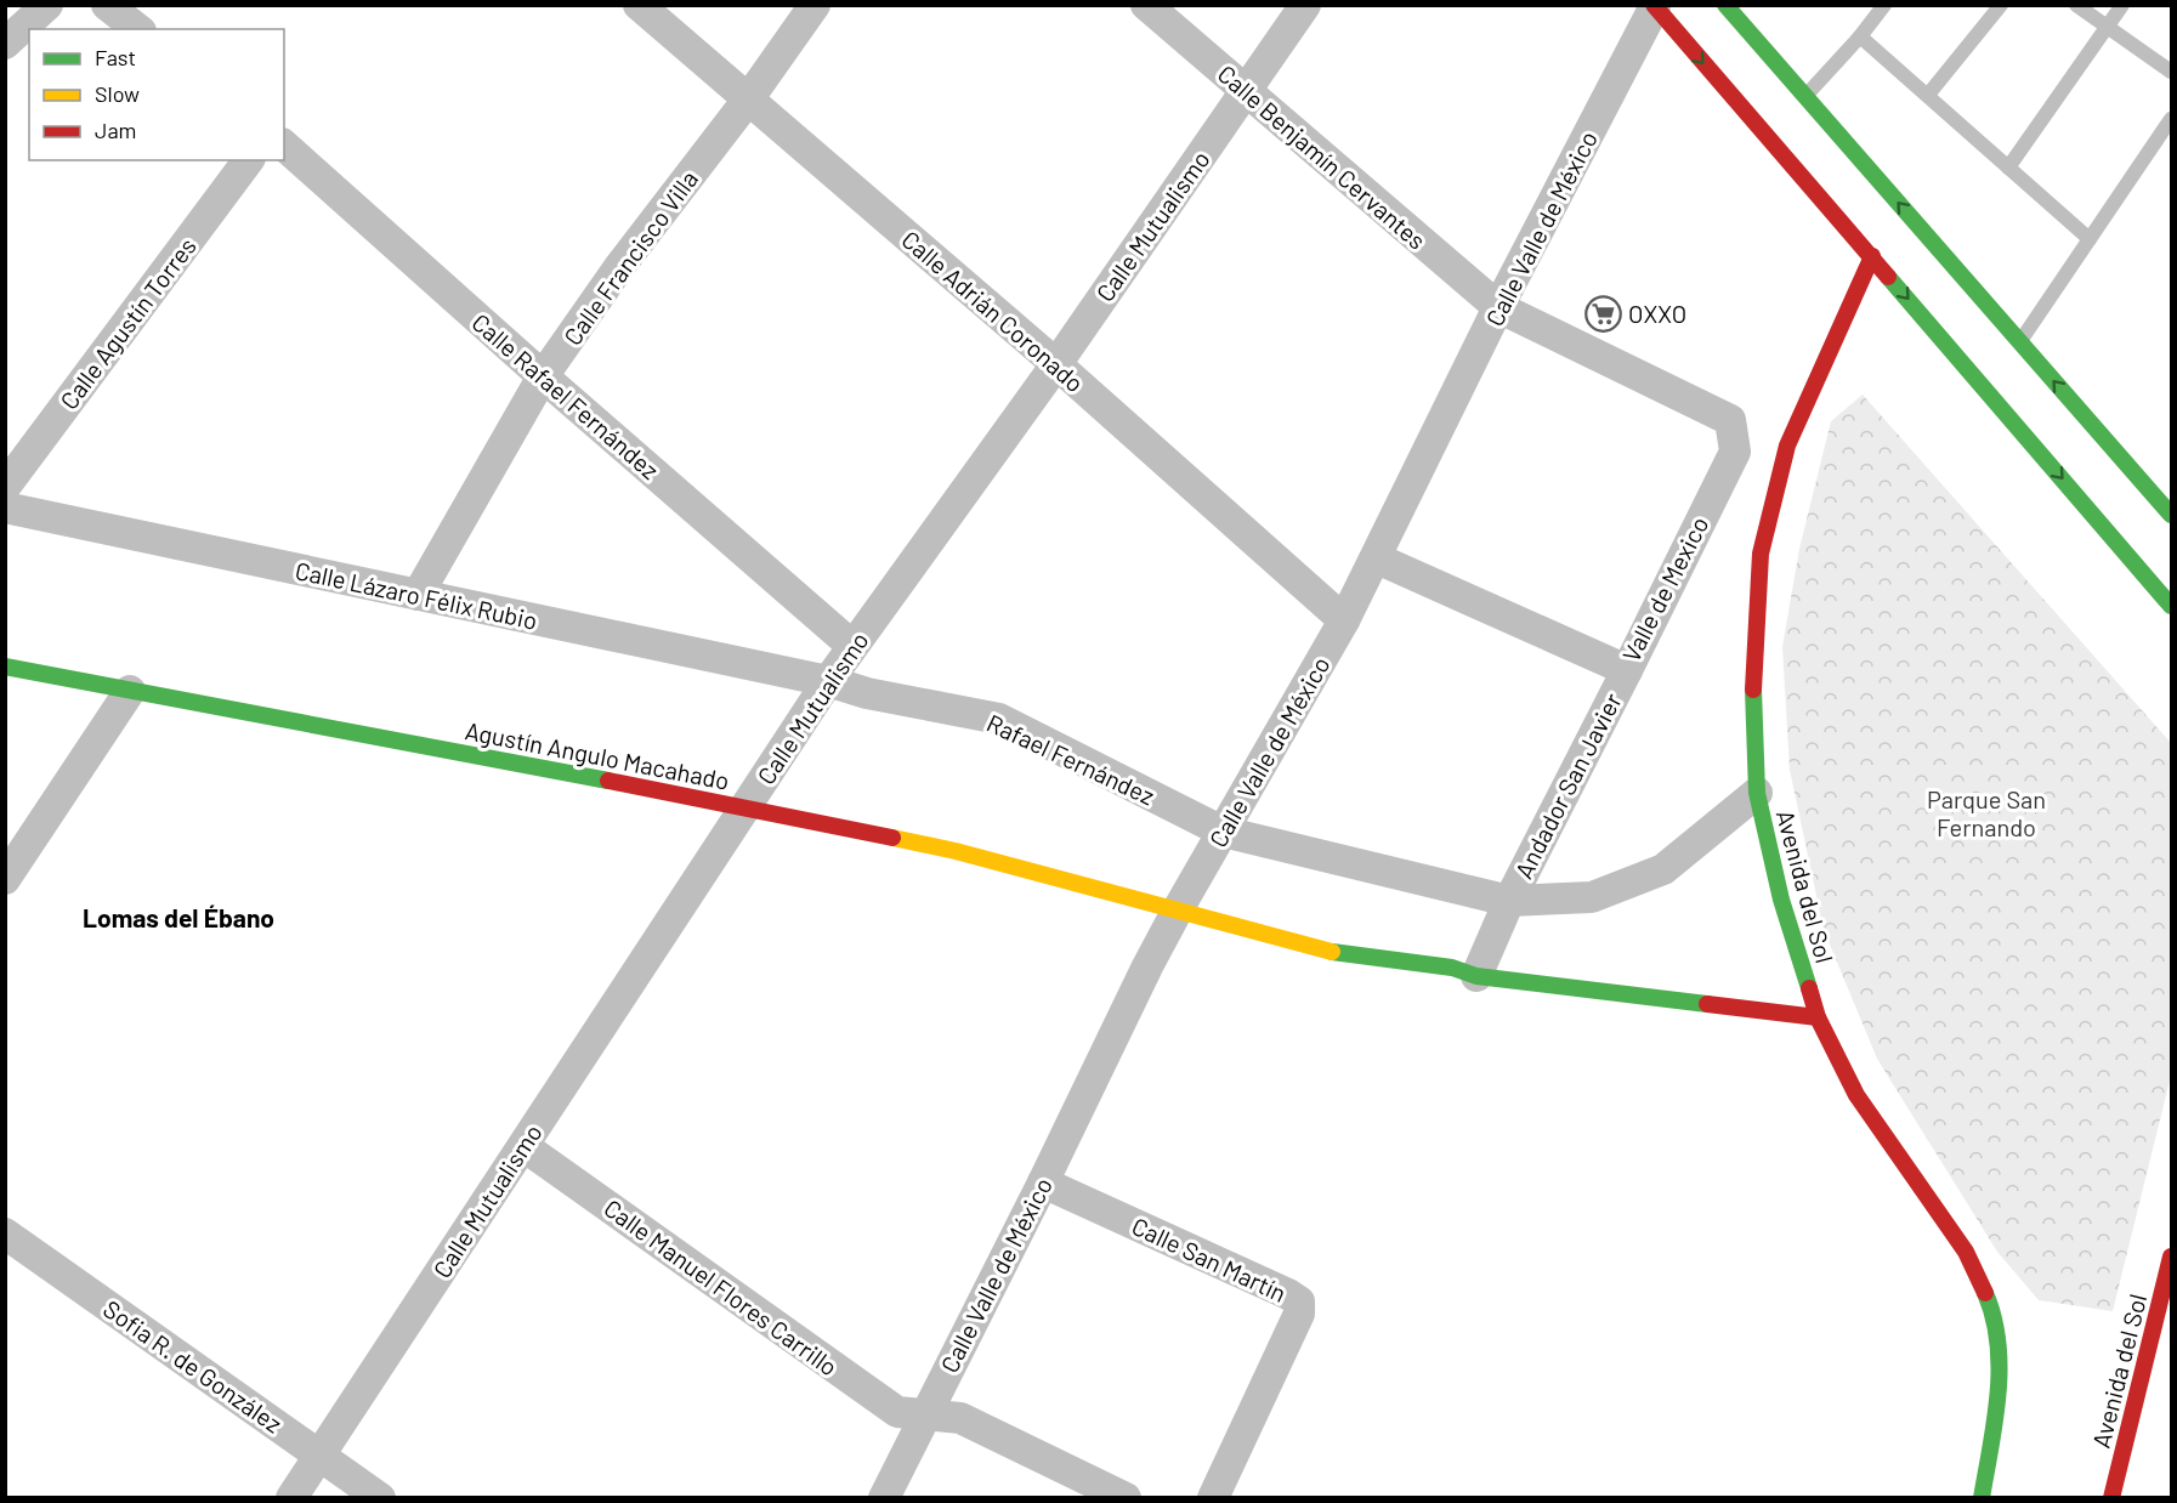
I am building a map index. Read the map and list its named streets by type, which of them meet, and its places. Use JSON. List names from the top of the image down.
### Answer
{
  "streets": {
    "street": [
      "Calle Benjamín Cervantes",
      "Calle Mutualismo",
      "Calle Valle de México",
      "Calle Francisco Villa",
      "Calle Adrián Coronado",
      "Calle Agustín Torres",
      "Calle Rafael Fernández",
      "Valle de Mexico",
      "Calle Lázaro Félix Rubio",
      "Agustín Angulo Macahado",
      "Rafael Fernández",
      "Andador San Javier",
      "Avenida del Sol",
      "Calle San Martín",
      "Calle Manuel Flores Carrillo",
      "Sofia R. de González"
    ]
  },
  "crossings": [
    ["Calle Benjamín Cervantes", "Calle Mutualismo"],
    ["Calle Benjamín Cervantes", "Calle Valle de México"],
    ["Calle Benjamín Cervantes", "Valle de Mexico"],
    ["Calle Mutualismo", "Calle Adrián Coronado"],
    ["Calle Mutualismo", "Calle Rafael Fernández"],
    ["Calle Mutualismo", "Calle Lázaro Félix Rubio"],
    ["Calle Mutualismo", "Agustín Angulo Macahado"],
    ["Calle Mutualismo", "Rafael Fernández"],
    ["Calle Mutualismo", "Calle Manuel Flores Carrillo"],
    ["Calle Mutualismo", "Sofia R. de González"],
    ["Calle Valle de México", "Calle Adrián Coronado"],
    ["Calle Valle de México", "Valle de Mexico"],
    ["Calle Valle de México", "Agustín Angulo Macahado"],
    ["Calle Valle de México", "Rafael Fernández"],
    ["Calle Valle de México", "Calle San Martín"],
    ["Calle Valle de México", "Calle Manuel Flores Carrillo"],
    ["Calle Francisco Villa", "Calle Adrián Coronado"],
    ["Calle Francisco Villa", "Calle Rafael Fernández"],
    ["Calle Francisco Villa", "Calle Lázaro Félix Rubio"],
    ["Valle de Mexico", "Andador San Javier"],
    ["Calle Lázaro Félix Rubio", "Rafael Fernández"],
    ["Agustín Angulo Macahado", "Andador San Javier"],
    ["Agustín Angulo Macahado", "Avenida del Sol"],
    ["Rafael Fernández", "Andador San Javier"],
    ["Rafael Fernández", "Avenida del Sol"]
  ],
  "districts": ["Lomas del Ébano"],
  "parks": ["Parque San Fernando"],
  "places": {
    "supermarket": ["OXXO"]
  },
  "legend": ["Fast", "Slow", "Jam"]
}
